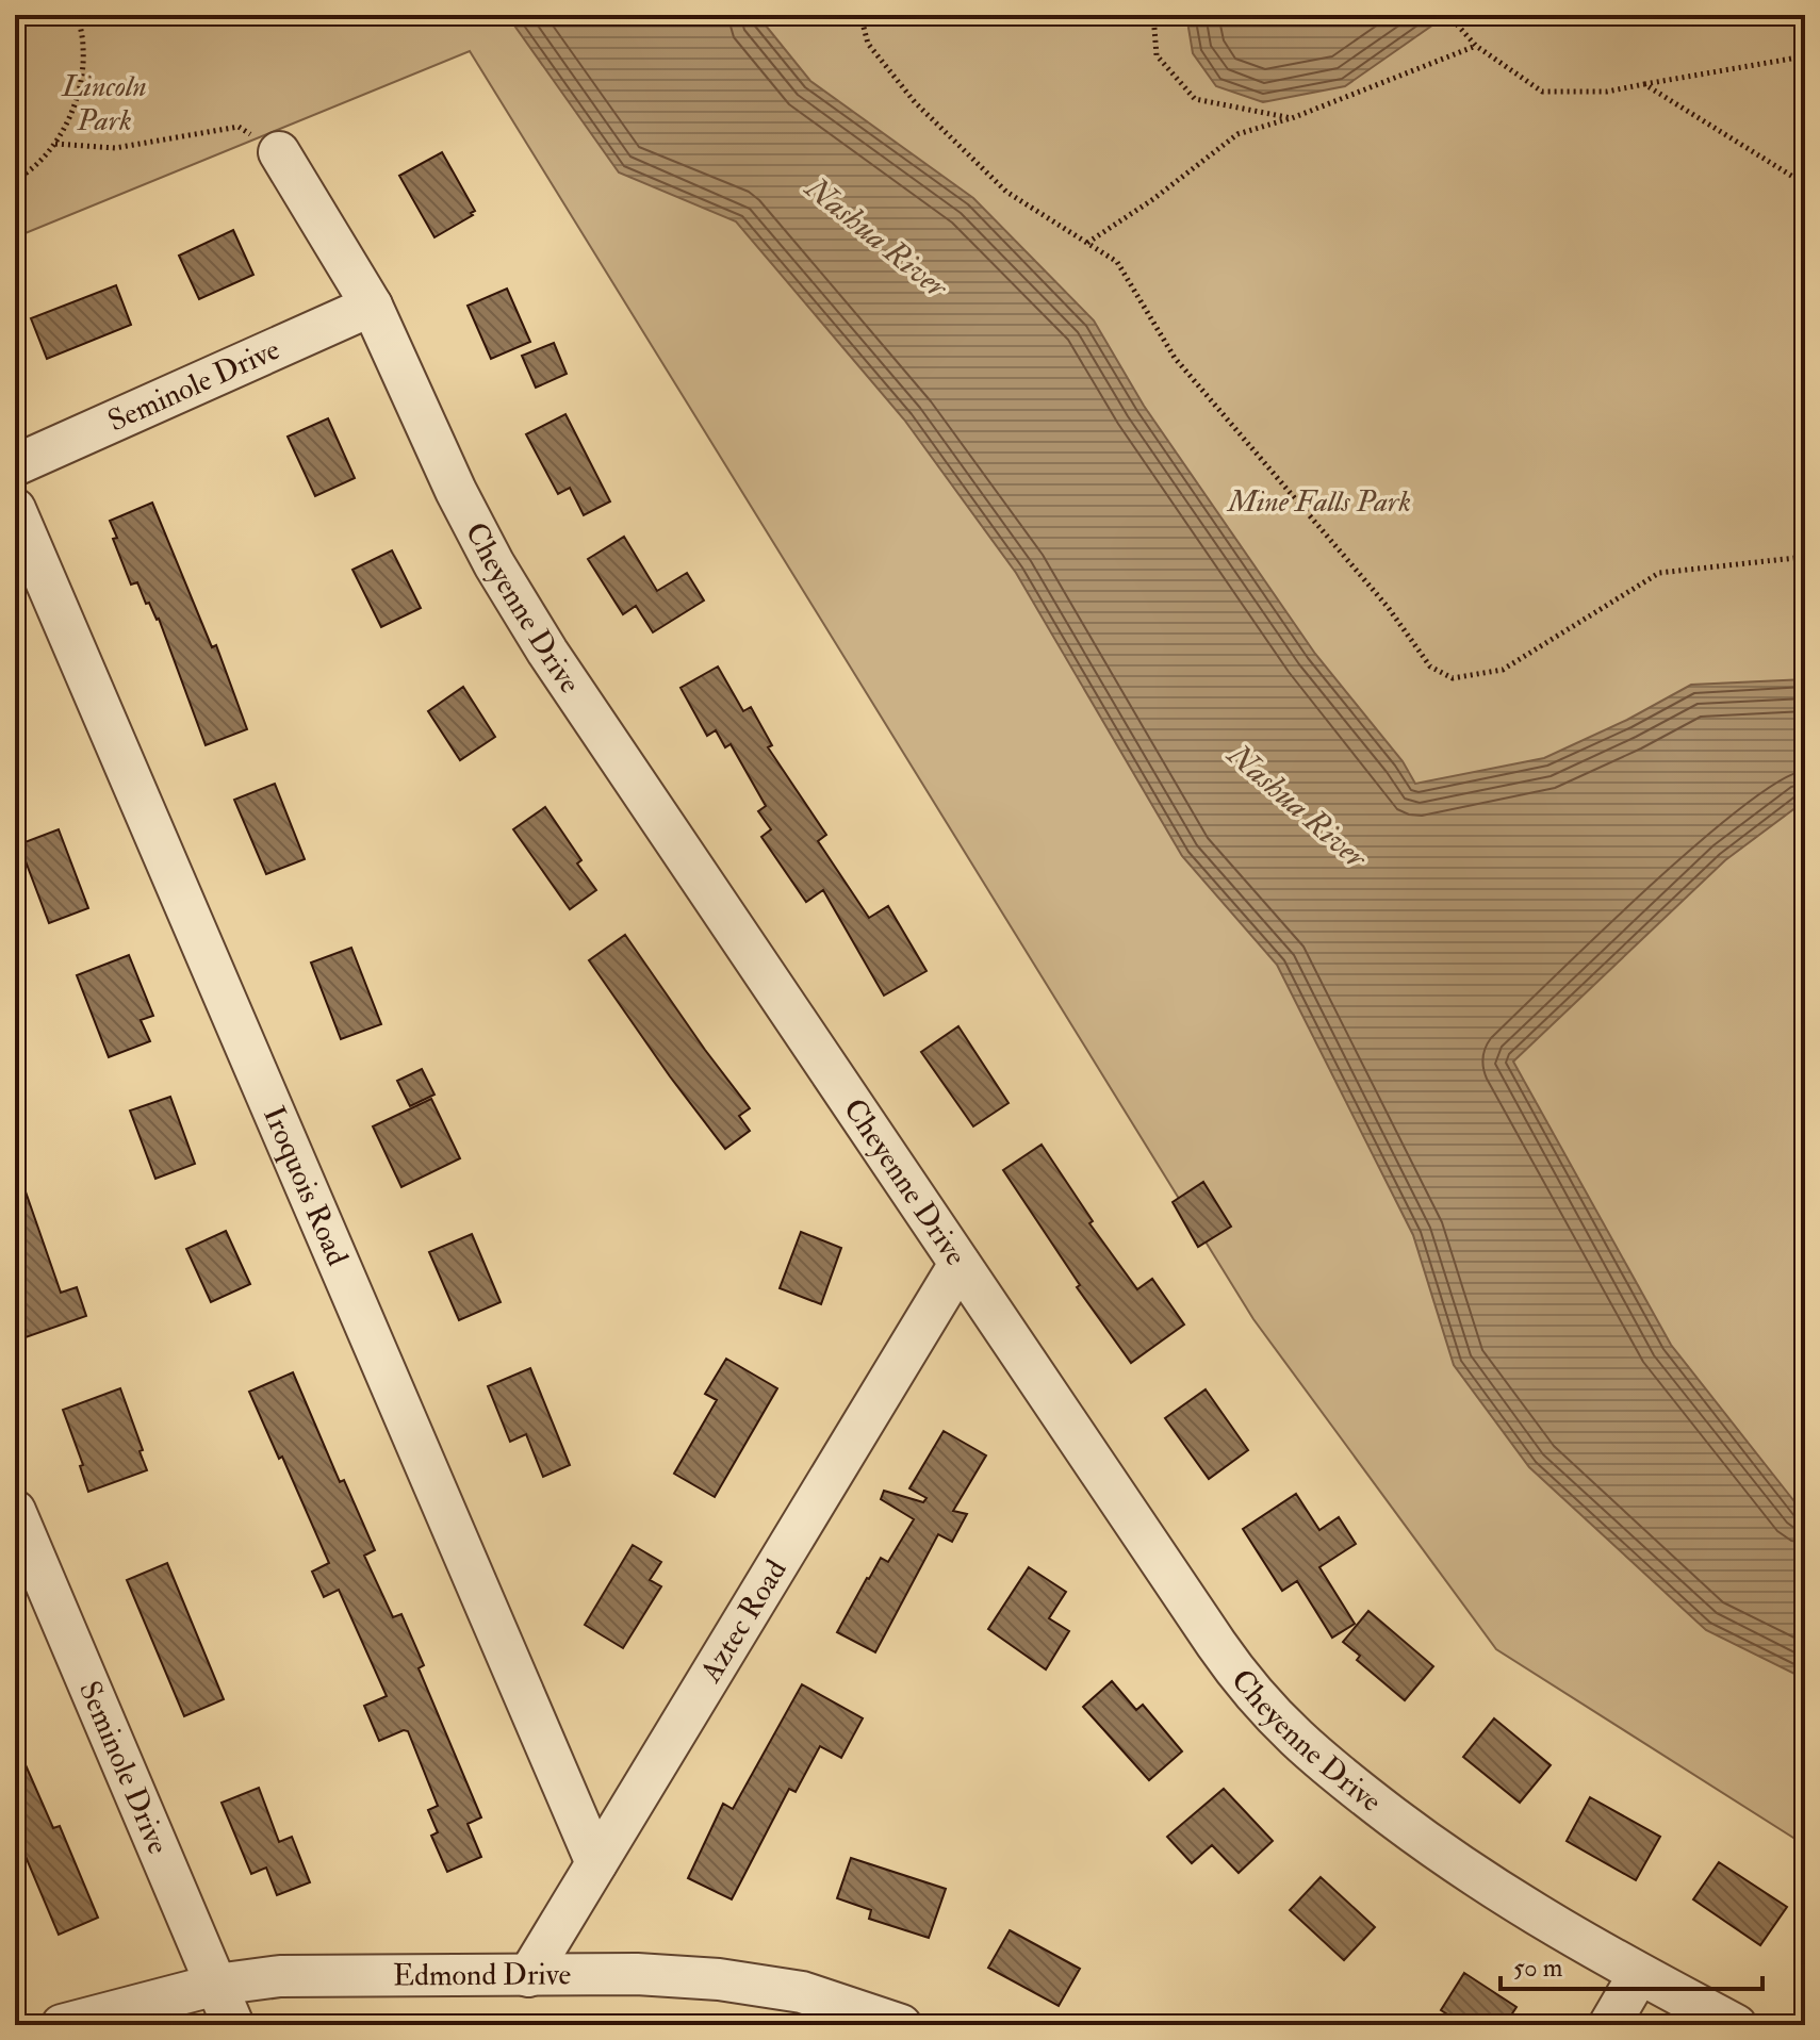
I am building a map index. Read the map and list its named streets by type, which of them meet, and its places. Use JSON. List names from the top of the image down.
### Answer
{
  "streets": {
    "street": [
      "Seminole Drive",
      "Cheyenne Drive",
      "Iroquois Road",
      "Aztec Road",
      "Edmond Drive"
    ]
  },
  "crossings": [
    ["Seminole Drive", "Cheyenne Drive"],
    ["Seminole Drive", "Edmond Drive"],
    ["Cheyenne Drive", "Aztec Road"],
    ["Iroquois Road", "Aztec Road"],
    ["Aztec Road", "Edmond Drive"]
  ],
  "water": ["Nashua River"],
  "parks": ["Lincoln Park", "Mine Falls Park"],
  "scale_bar": "50 m"
}
